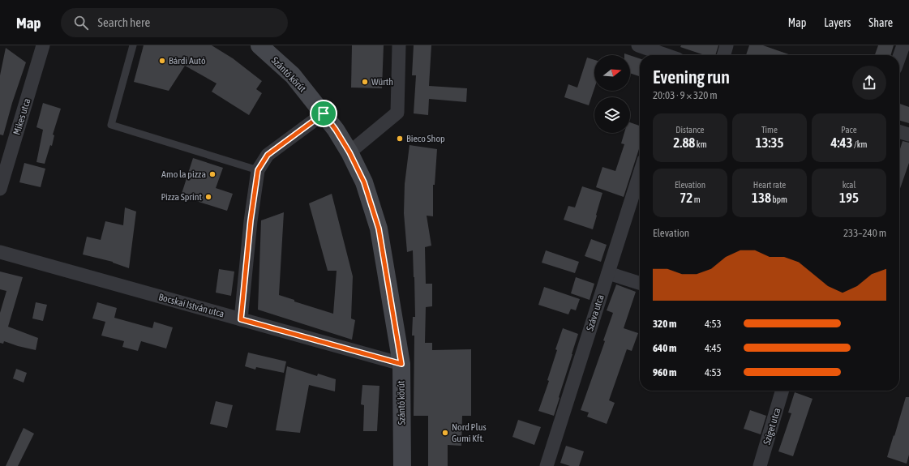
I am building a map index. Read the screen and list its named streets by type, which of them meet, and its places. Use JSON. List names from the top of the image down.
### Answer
{
  "streets": {
    "street": [
      "Szántó körút",
      "Mikes utca",
      "Bocskai István utca",
      "Száva utca",
      "Sziget utca"
    ]
  },
  "crossings": [
    ["Szántó körút", "Bocskai István utca"]
  ],
  "places": [
    "Bárdi Autó",
    "Würth",
    "Bieco Shop",
    "Amo la pizza",
    "Pizza Sprint",
    "Nord Plus Gumi Kft."
  ],
  "north": "right",
  "page": {
    "header": "Map",
    "search": "Search here",
    "nav": ["Map", "Layers", "Share"],
    "heading": ["Evening run", "20:03 · 9 × 320 m"],
    "stats": [
      ["Distance", "2.88 km"],
      ["Time", "13:35"],
      ["Pace", "4:43 /km"],
      ["Elevation", "72 m"],
      ["Heart rate", "138 bpm"],
      ["kcal", "195"]
    ],
    "chart": ["Elevation", "233–240 m"],
    "list": [
      {
        "name": "320 m",
        "note": "4:53"
      },
      {
        "name": "640 m",
        "note": "4:45"
      },
      {
        "name": "960 m",
        "note": "4:53"
      }
    ]
  }
}
